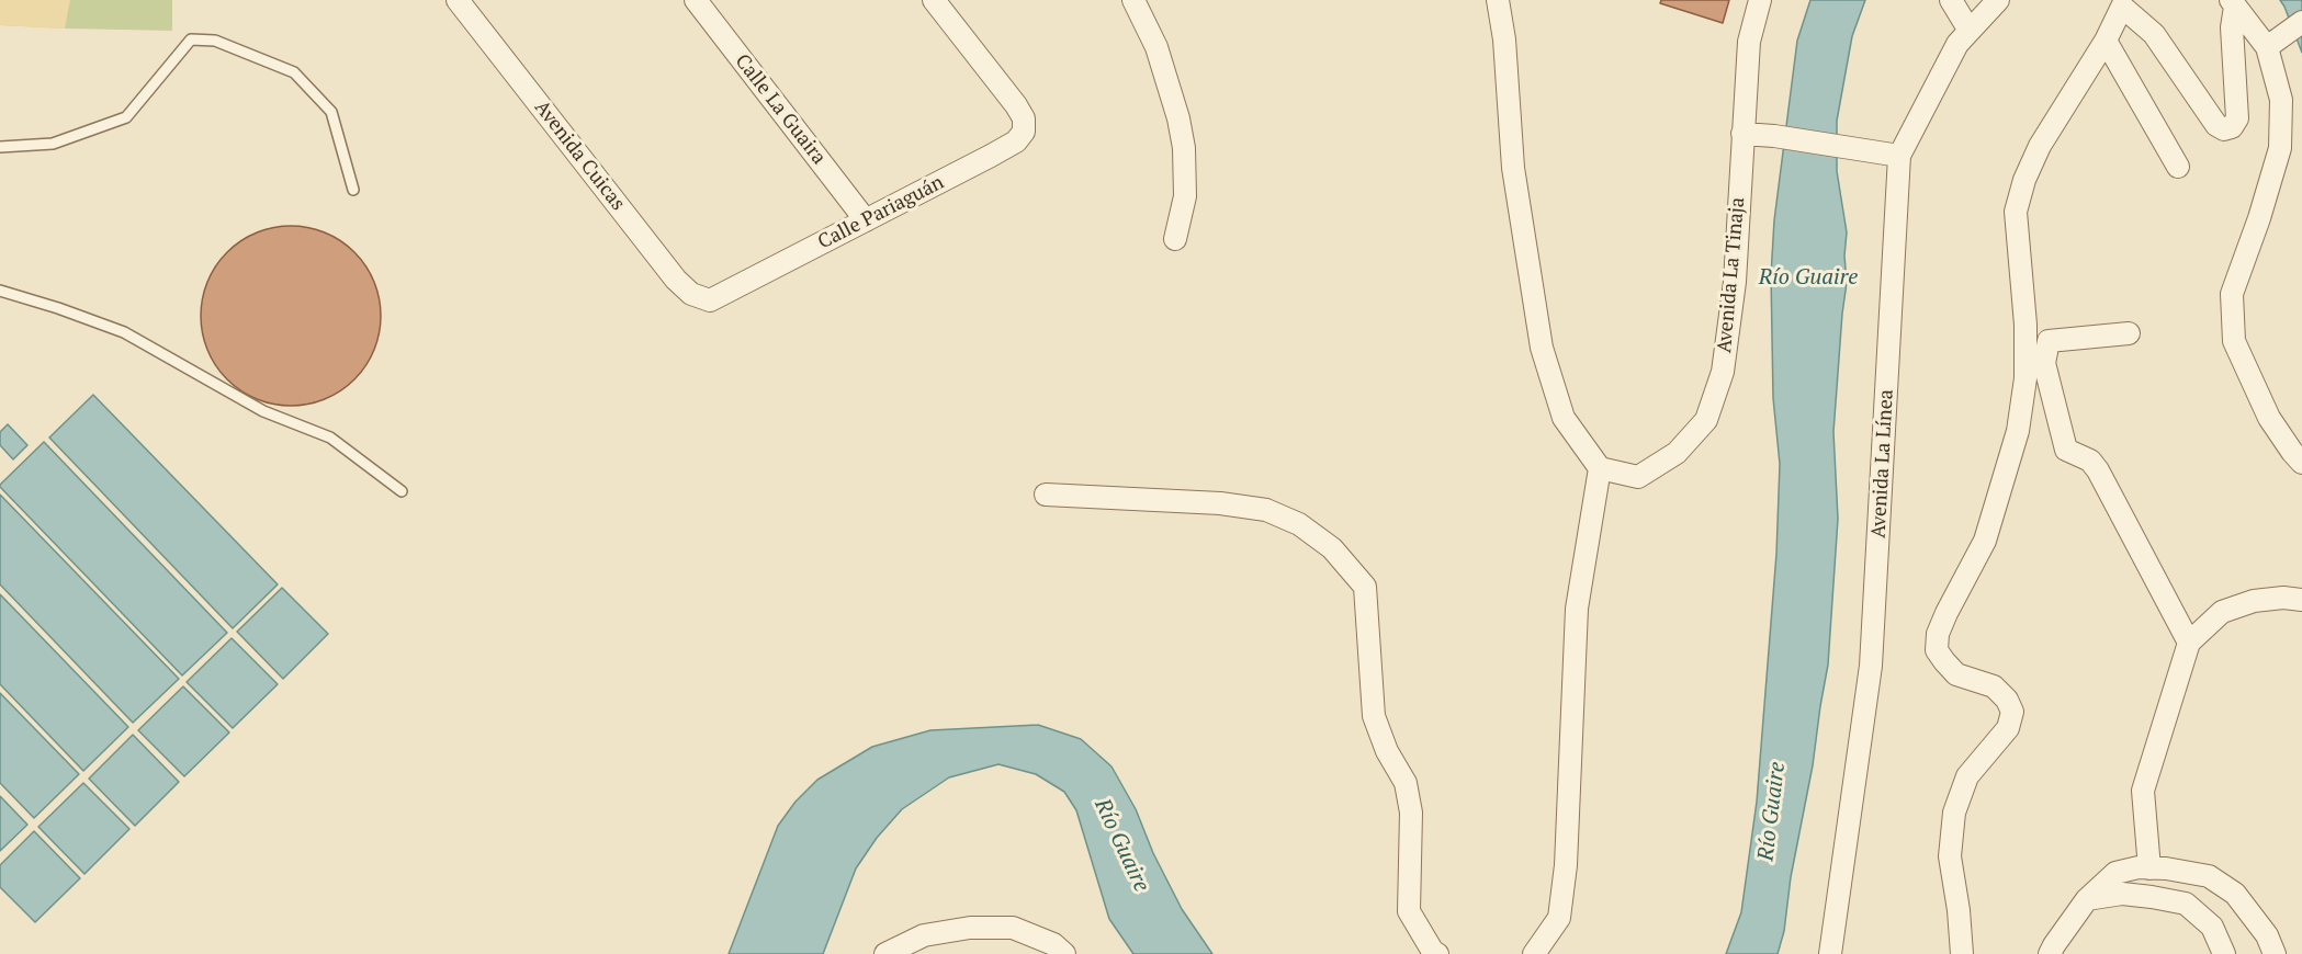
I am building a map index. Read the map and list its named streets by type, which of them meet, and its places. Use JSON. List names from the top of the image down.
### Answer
{
  "streets": {
    "street": [
      "Calle La Guaira",
      "Avenida Cuicas",
      "Calle Pariaguán",
      "Avenida La Tinaja",
      "Avenida La Línea"
    ]
  },
  "crossings": [
    ["Calle La Guaira", "Calle Pariaguán"],
    ["Avenida Cuicas", "Calle Pariaguán"]
  ],
  "water": ["Río Guaire"]
}
